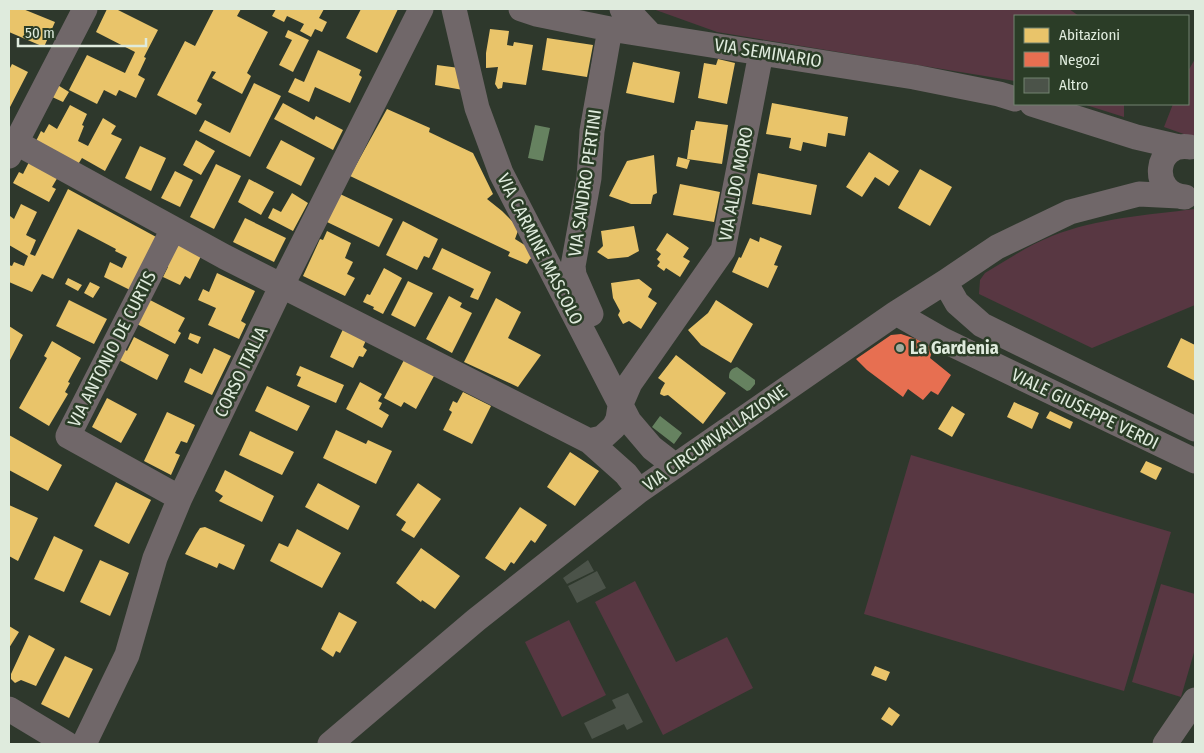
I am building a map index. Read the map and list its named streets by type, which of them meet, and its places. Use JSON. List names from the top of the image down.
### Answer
{
  "streets": {
    "street": [
      "VIA SEMINARIO",
      "VIA SANDRO PERTINI",
      "VIA ALDO MORO",
      "VIA CARMINE MASCOLO",
      "VIA ANTONIO DE CURTIS",
      "CORSO ITALIA",
      "VIALE GIUSEPPE VERDI",
      "VIA CIRCUMVALLAZIONE"
    ]
  },
  "crossings": [
    ["VIA SEMINARIO", "VIA SANDRO PERTINI"],
    ["VIA SEMINARIO", "VIA ALDO MORO"],
    ["VIA SANDRO PERTINI", "VIA ALDO MORO"],
    ["VIA ALDO MORO", "VIA CARMINE MASCOLO"],
    ["VIA CARMINE MASCOLO", "VIA CIRCUMVALLAZIONE"],
    ["VIA ANTONIO DE CURTIS", "CORSO ITALIA"],
    ["VIALE GIUSEPPE VERDI", "VIA CIRCUMVALLAZIONE"]
  ],
  "places": ["La Gardenia"],
  "legend": ["Abitazioni", "Negozi", "Altro"],
  "scale_bar": "50 m"
}
